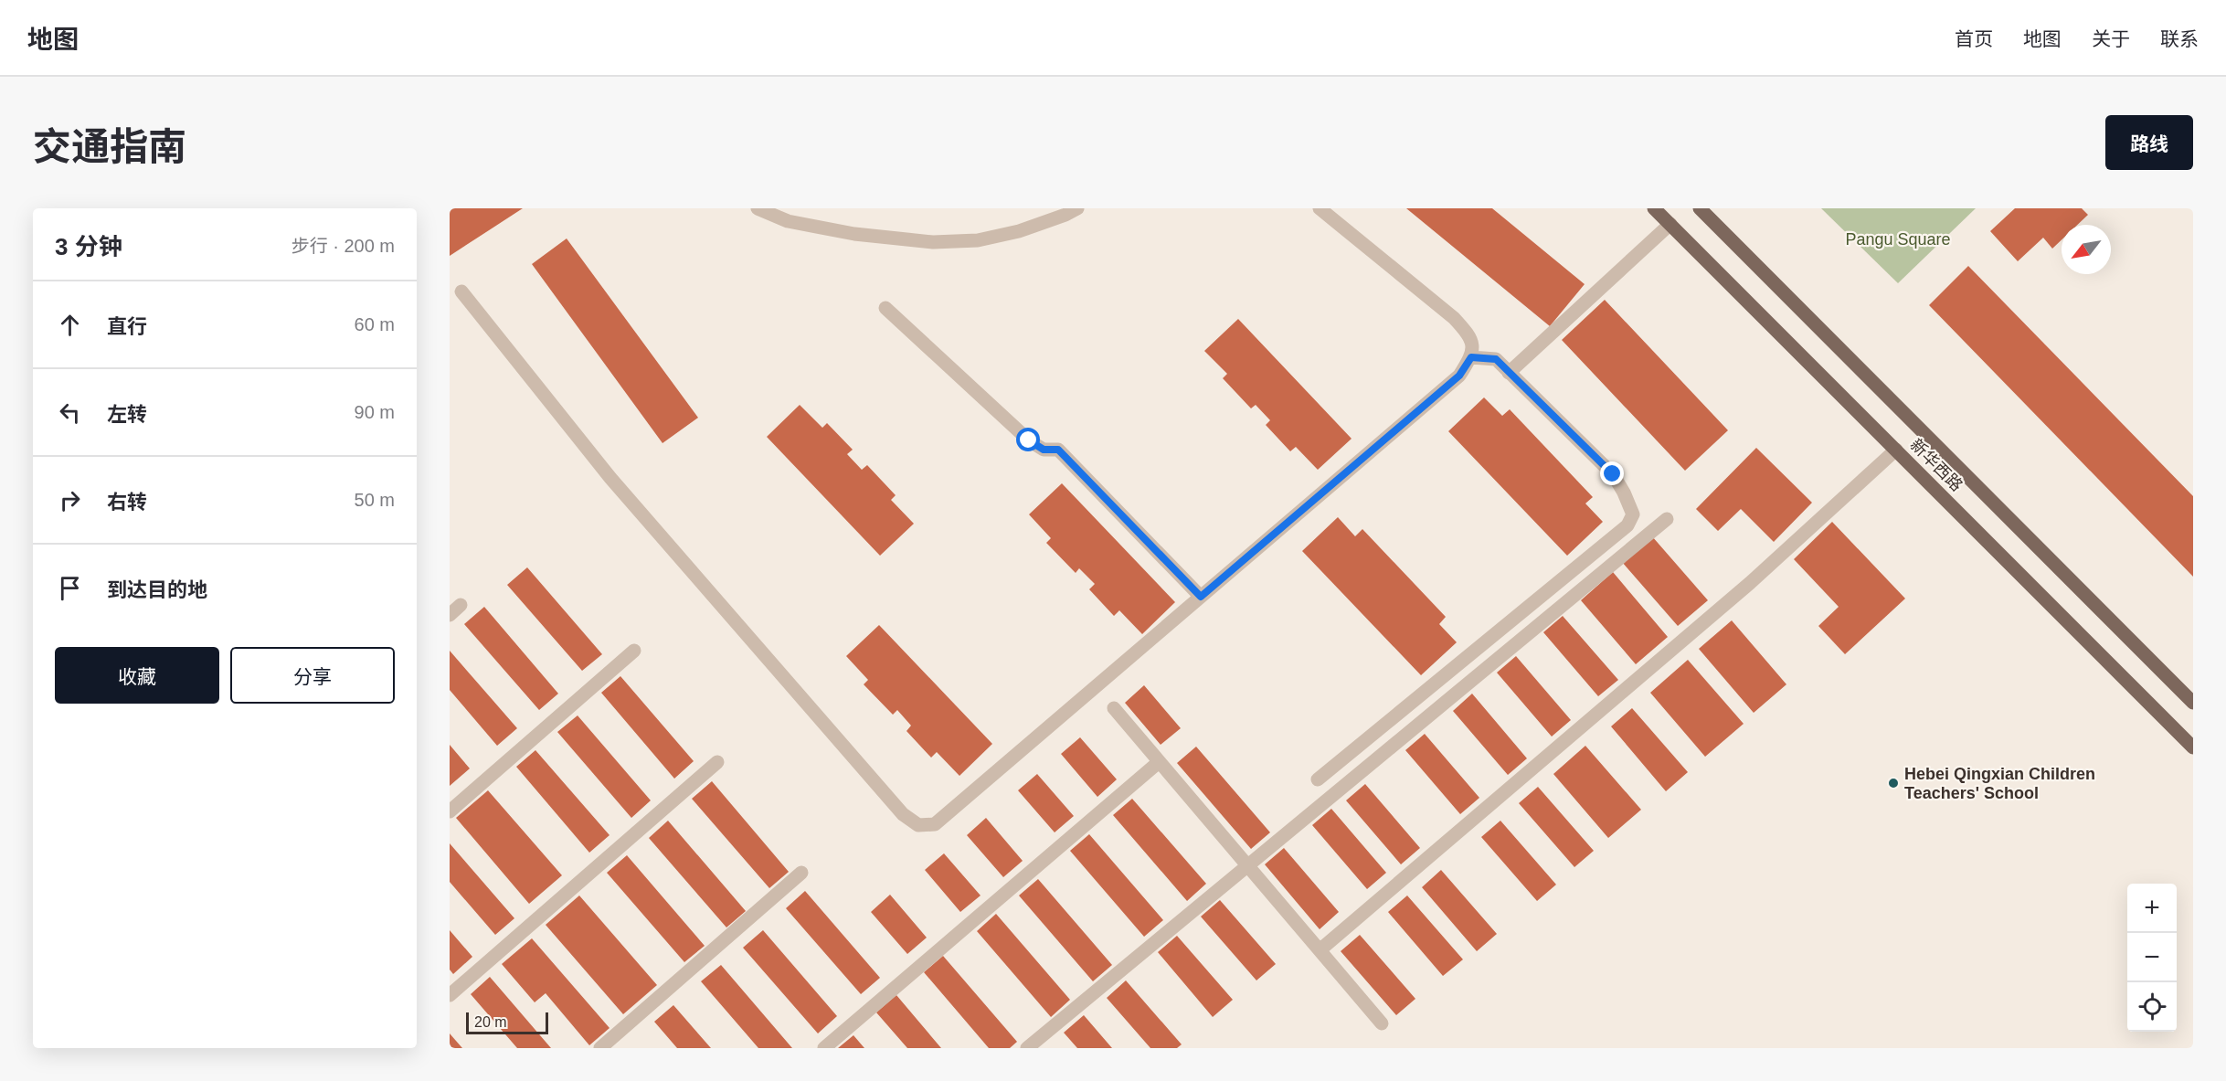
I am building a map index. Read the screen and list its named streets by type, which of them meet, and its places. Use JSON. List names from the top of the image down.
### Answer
{
  "streets": {
    "main road": ["新华西路"]
  },
  "parks": ["Pangu Square"],
  "places": ["Hebei Qingxian Children Teachers' School"],
  "scale_bar": "20 m",
  "north": "bottom left",
  "page": {
    "header": "地图",
    "nav": [
      "首页",
      "地图",
      "关于",
      "联系"
    ],
    "title": "交通指南",
    "buttons": [
      "路线",
      ["收藏", "分享"]
    ],
    "heading": ["3 分钟", "步行 · 200 m"],
    "list": [
      ["直行", "60 m"],
      ["左转", "90 m"],
      ["右转", "50 m"],
      "到达目的地"
    ],
    "map_buttons": ["+", "−"],
    "scale": "20 m"
  }
}
